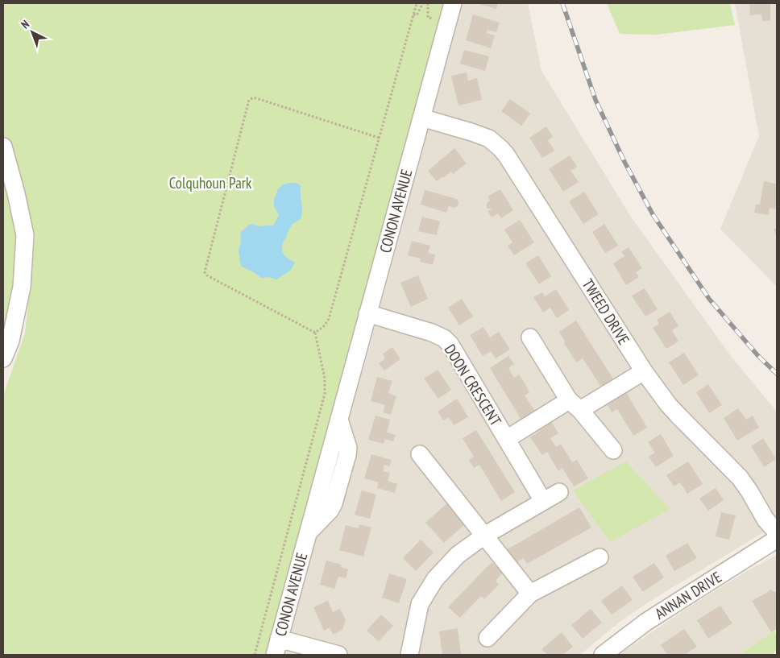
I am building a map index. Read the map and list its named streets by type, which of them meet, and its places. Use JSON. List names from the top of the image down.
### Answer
{
  "streets": {
    "street": [
      "CONON AVENUE",
      "TWEED DRIVE",
      "DOON CRESCENT",
      "ANNAN DRIVE"
    ]
  },
  "crossings": [
    ["CONON AVENUE", "TWEED DRIVE"],
    ["CONON AVENUE", "DOON CRESCENT"]
  ],
  "parks": ["Colquhoun Park"],
  "north": "top left"
}
